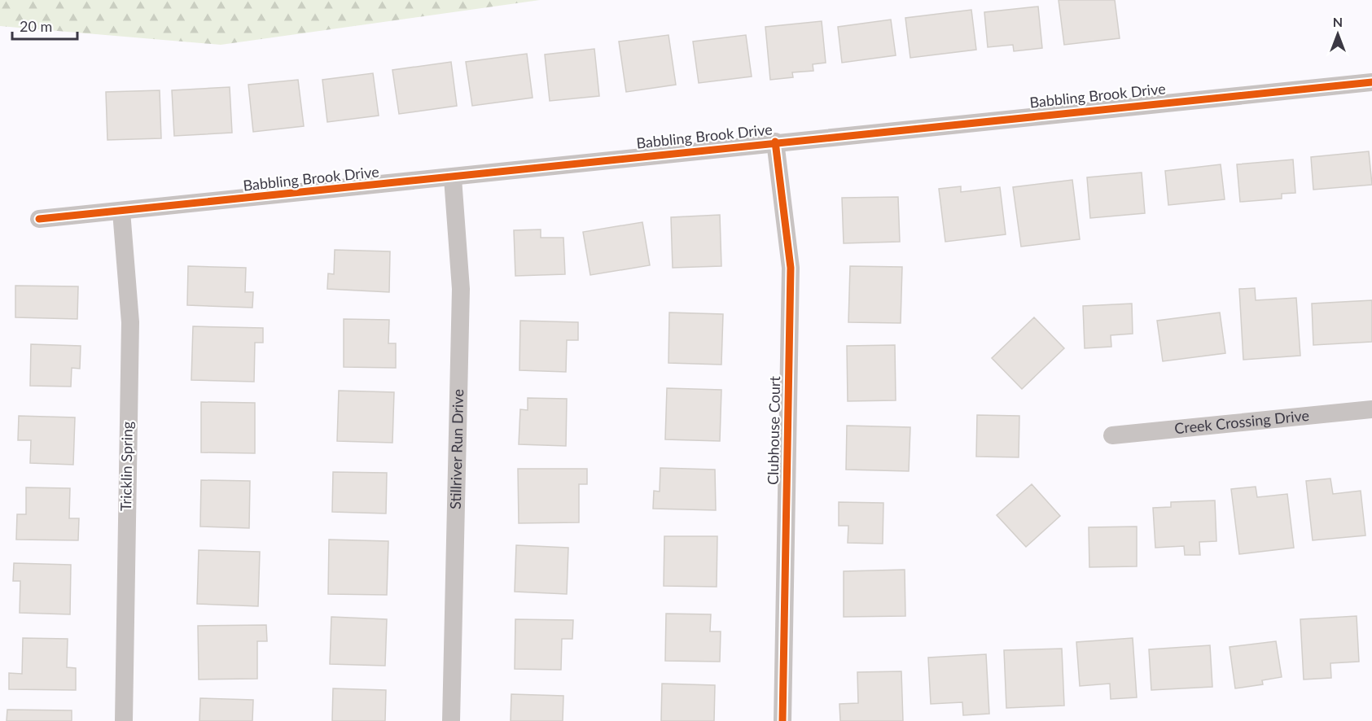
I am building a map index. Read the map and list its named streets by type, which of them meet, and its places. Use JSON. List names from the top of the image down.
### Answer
{
  "streets": {
    "street": [
      "Babbling Brook Drive",
      "Creek Crossing Drive",
      "Clubhouse Court",
      "Stillriver Run Drive",
      "Tricklin Spring"
    ]
  },
  "crossings": [
    ["Babbling Brook Drive", "Clubhouse Court"],
    ["Babbling Brook Drive", "Stillriver Run Drive"],
    ["Babbling Brook Drive", "Tricklin Spring"]
  ],
  "scale_bar": "20 m",
  "north": "top"
}
